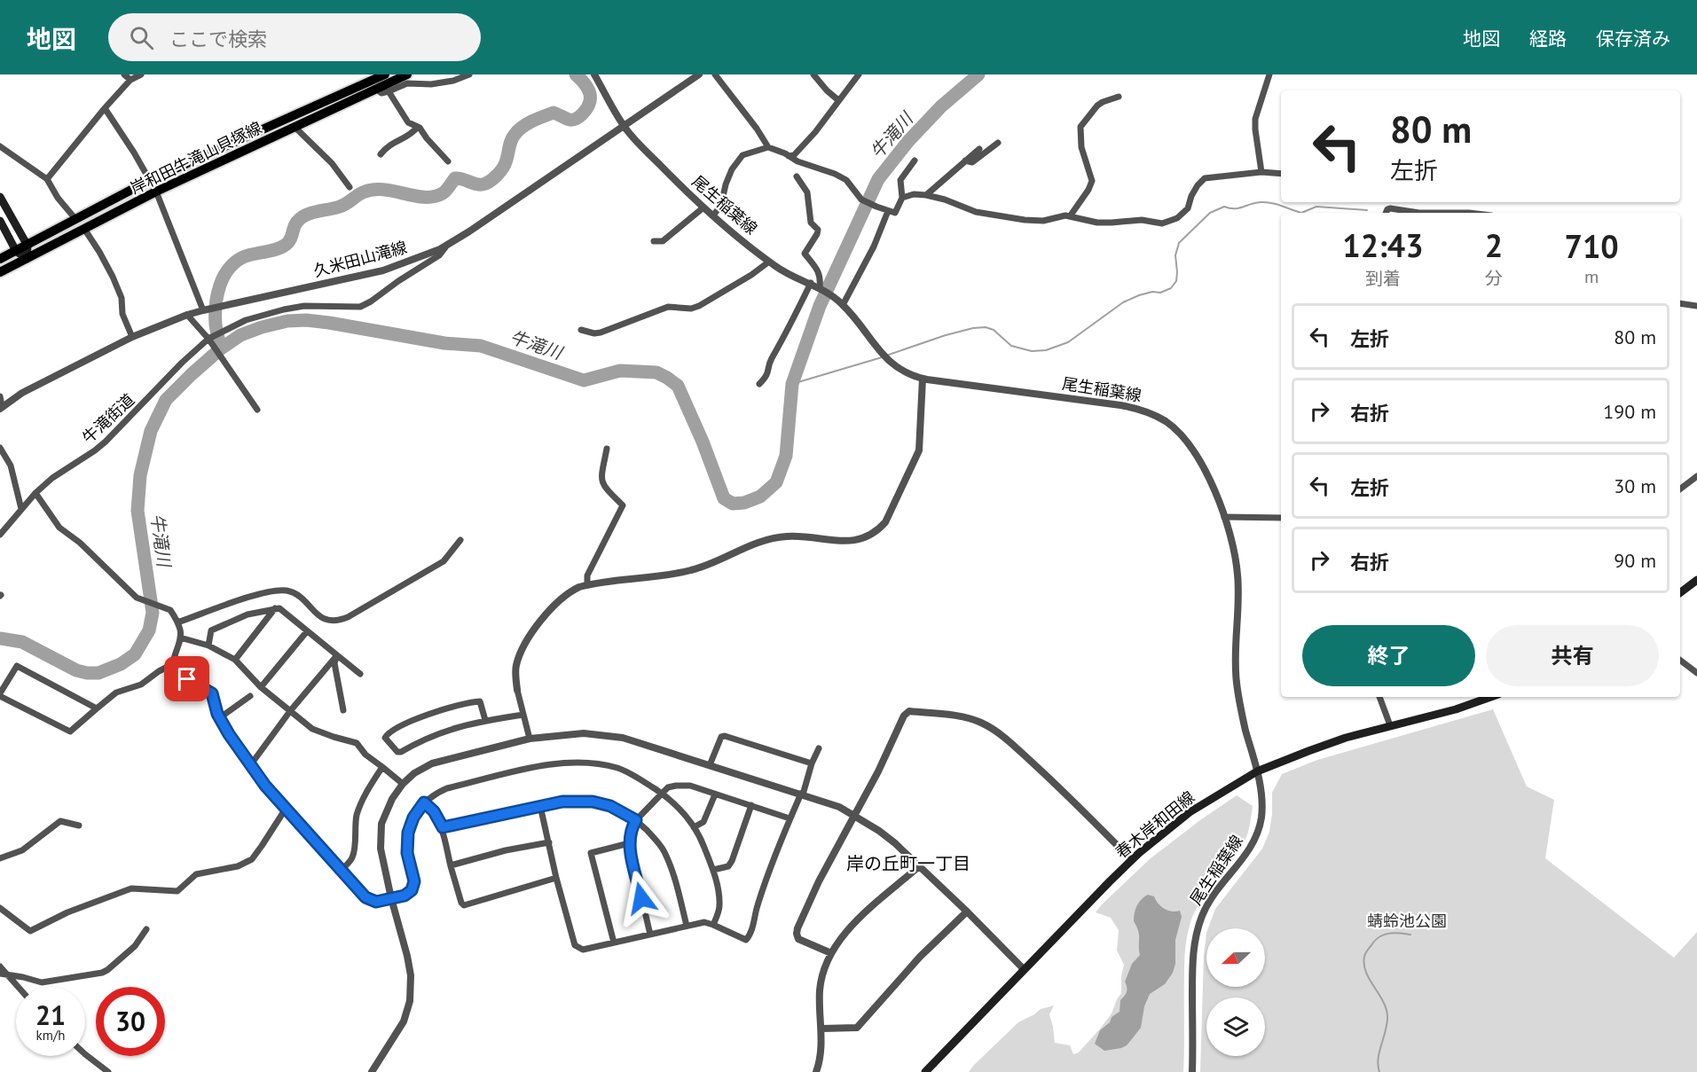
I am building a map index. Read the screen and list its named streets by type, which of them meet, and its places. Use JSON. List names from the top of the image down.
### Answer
{
  "streets": {
    "main road": ["岸和田牛滝山貝塚線", "春木岸和田線"],
    "street": ["尾生稲葉線", "久米田山滝線", "牛滝街道"]
  },
  "crossings": [
    ["尾生稲葉線", "久米田山滝線"],
    ["尾生稲葉線", "春木岸和田線"],
    ["久米田山滝線", "牛滝街道"]
  ],
  "districts": ["岸の丘町一丁目"],
  "water": ["牛滝川"],
  "parks": ["蜻蛉池公園"],
  "north": "left",
  "page": {
    "header": "地図",
    "search": "ここで検索",
    "nav": ["地図", "経路", "保存済み"],
    "turn": ["80 m", "左折"],
    "eta": [
      "12:43",
      "到着",
      "2",
      "分",
      "710",
      "m"
    ],
    "list": [
      {
        "name": "左折",
        "value": "80 m"
      },
      {
        "name": "右折",
        "value": "190 m"
      },
      {
        "name": "左折",
        "value": "30 m"
      },
      {
        "name": "右折",
        "value": "90 m"
      }
    ],
    "buttons": ["終了", "共有"],
    "speed": "21 km/h",
    "limit": "30"
  }
}
